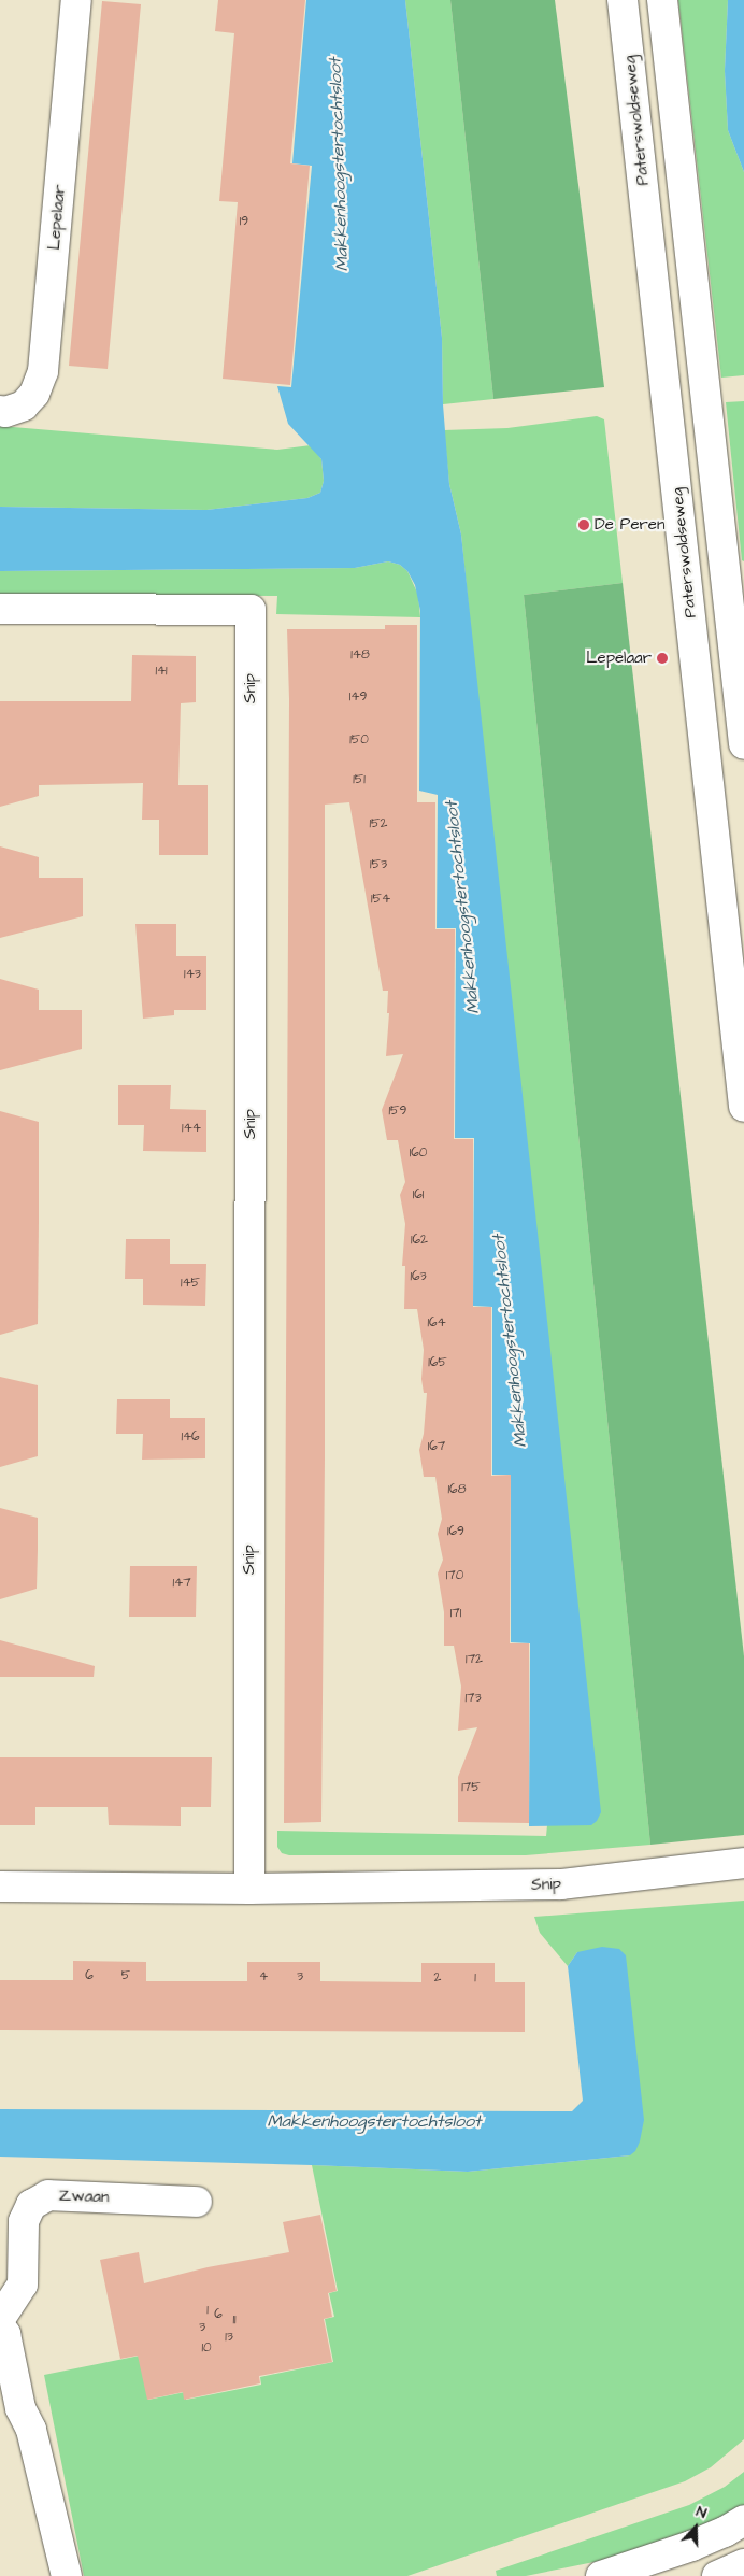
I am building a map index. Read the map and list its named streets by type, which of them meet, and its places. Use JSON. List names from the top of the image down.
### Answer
{
  "streets": {
    "street": [
      "Paterswoldseweg",
      "Lepelaar",
      "Snip",
      "Zwaan"
    ]
  },
  "water": ["Makkenhoogstertochtsloot"],
  "places": ["De Peren", "Lepelaar"],
  "house_numbers": [
    "19",
    "148",
    "141",
    "149",
    "150",
    "151",
    "152",
    "153",
    "154",
    "143",
    "159",
    "144",
    "160",
    "161",
    "162",
    "163",
    "145",
    "164",
    "165",
    "146",
    "167",
    "168",
    "169",
    "170",
    "147",
    "171",
    "172",
    "173",
    "175",
    "6",
    "5",
    "4",
    "3",
    "2",
    "1",
    "1",
    "6",
    "11",
    "3",
    "13",
    "10"
  ],
  "north": "top"
}
